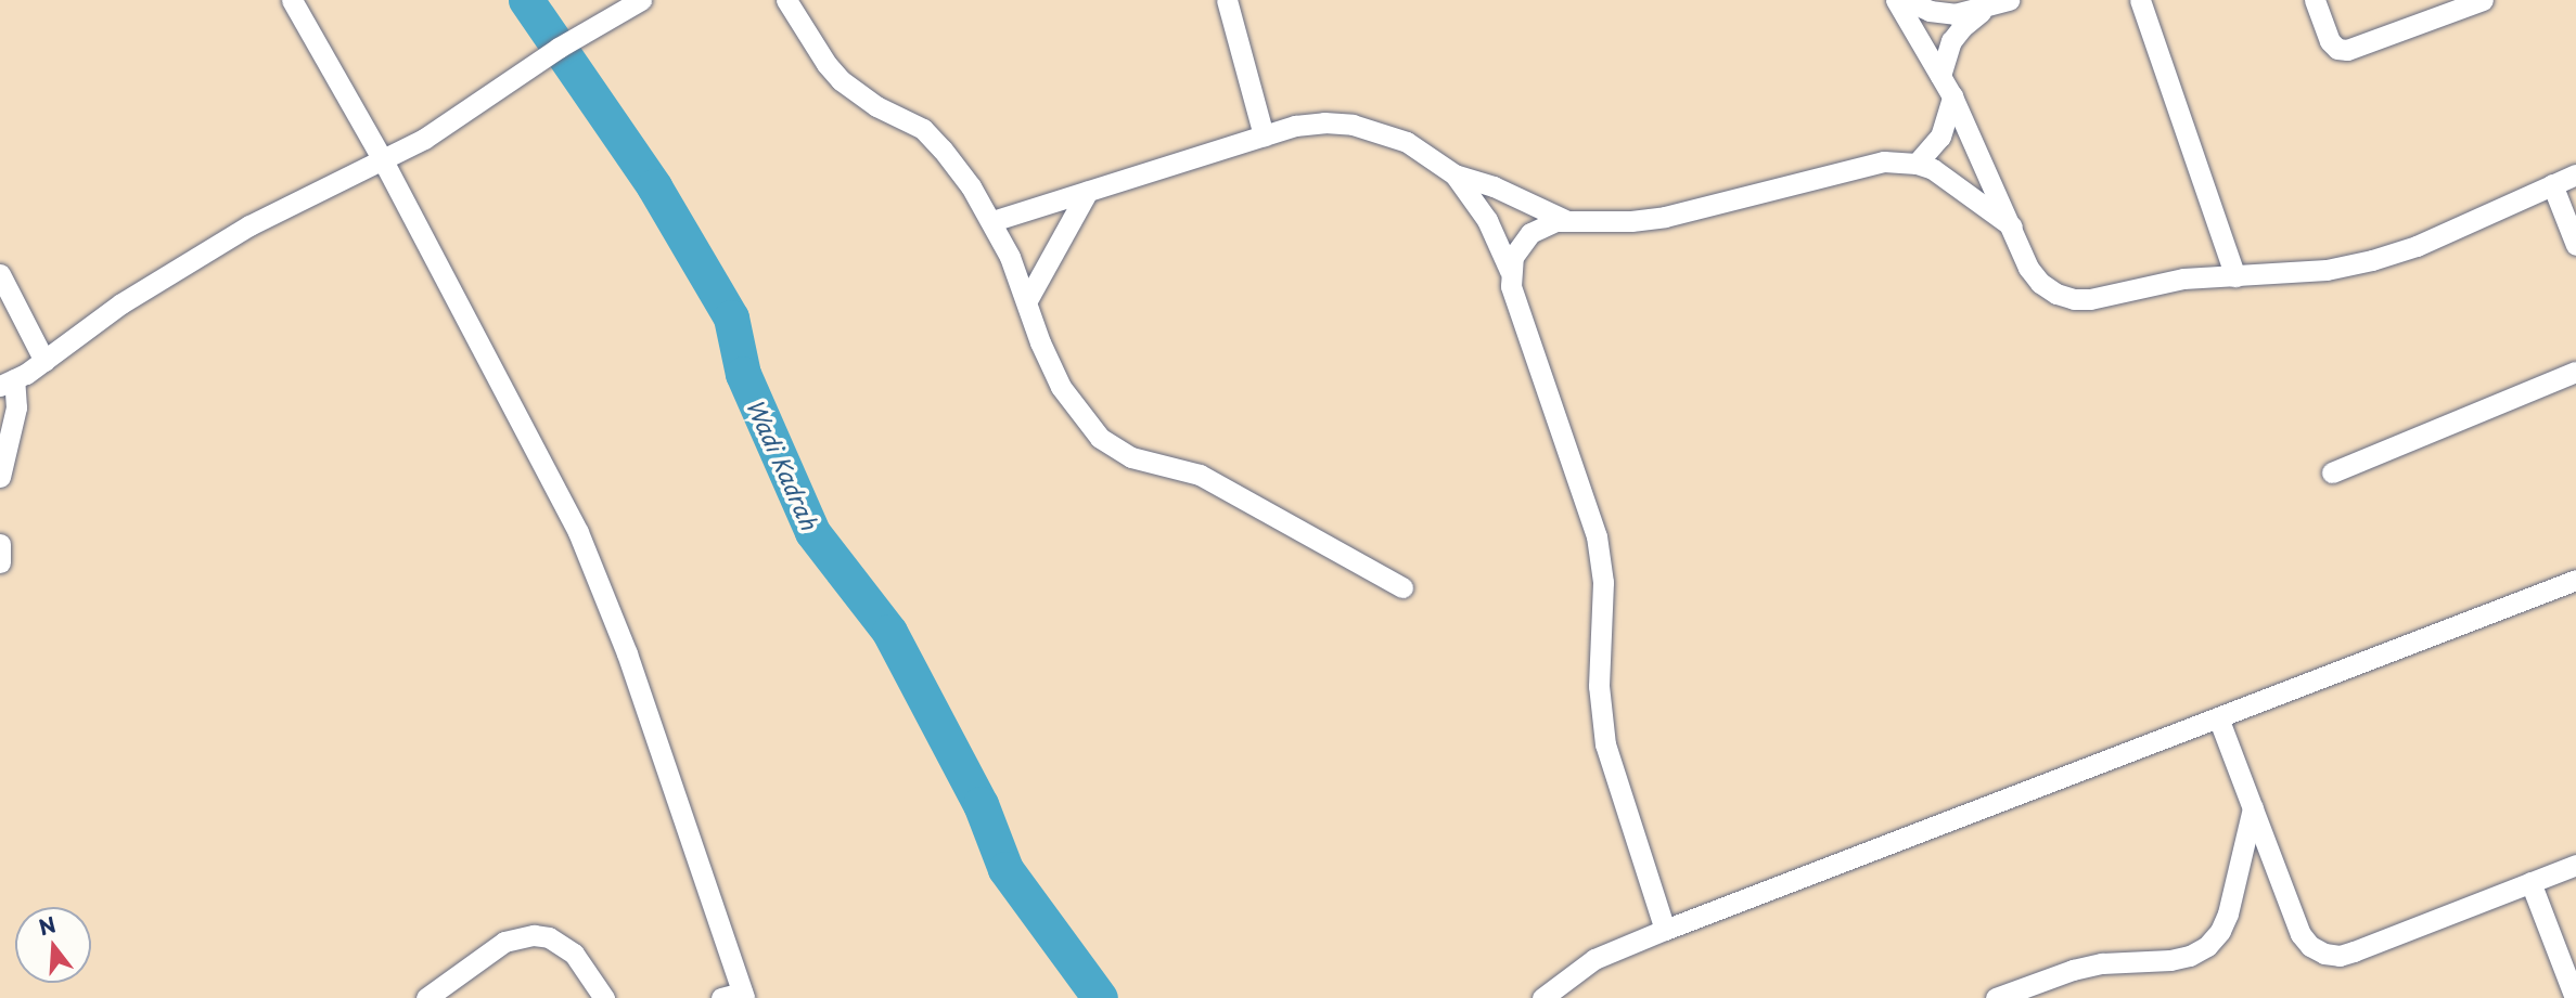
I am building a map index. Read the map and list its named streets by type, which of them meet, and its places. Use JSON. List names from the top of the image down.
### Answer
{
  "water": ["Wadi Kadrah"],
  "north": "top"
}
